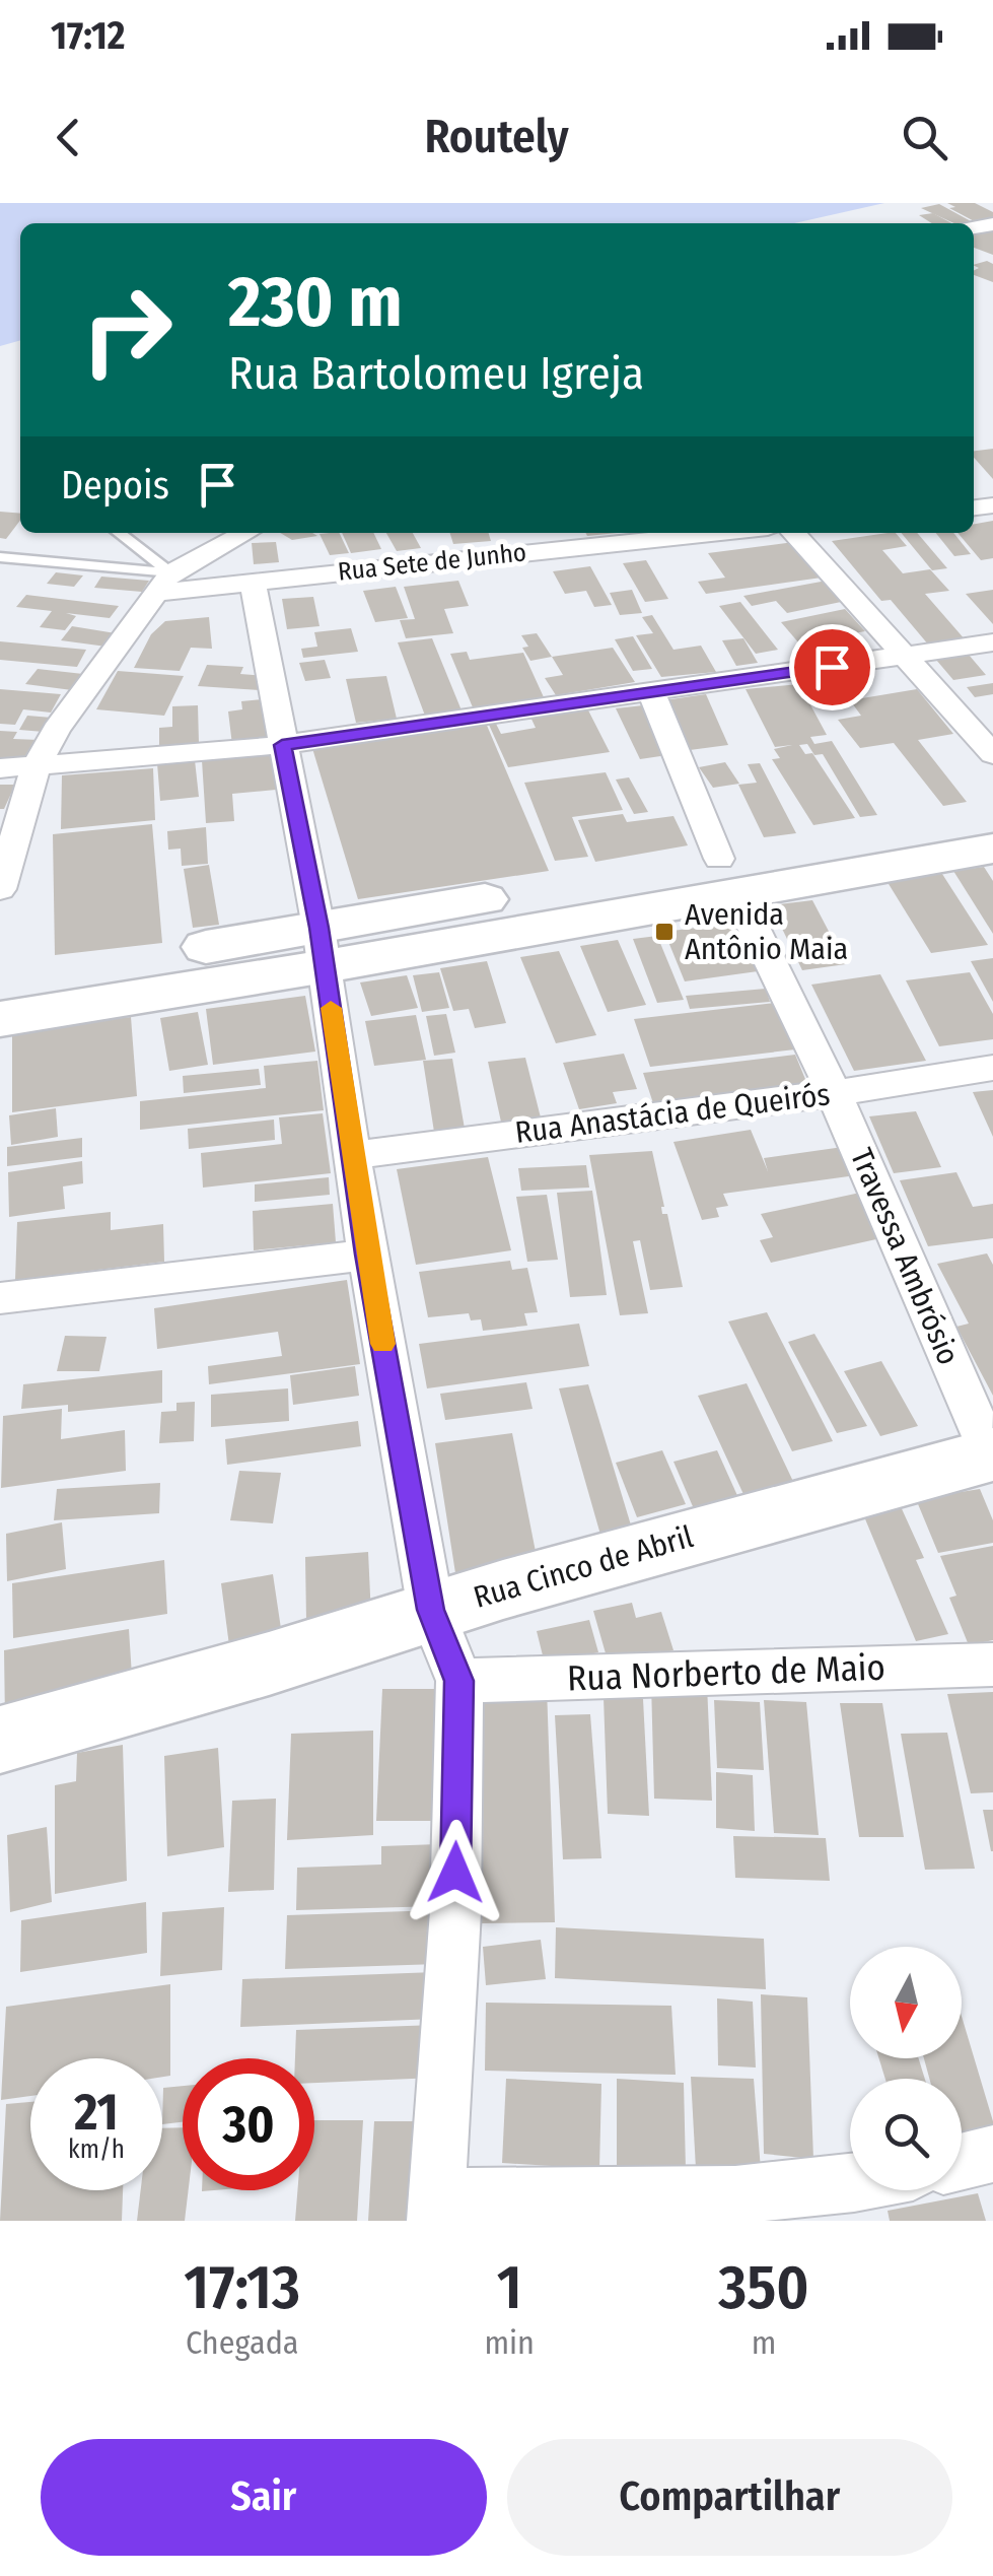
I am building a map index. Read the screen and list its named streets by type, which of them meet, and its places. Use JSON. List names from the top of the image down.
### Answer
{
  "streets": {
    "main road": ["Rua Cinco de Abril"],
    "street": [
      "Rua Sete de Junho",
      "Rua Anastácia de Queirós",
      "Travessa Ambrósio",
      "Rua Norberto de Maio"
    ]
  },
  "crossings": [
    ["Rua Anastácia de Queirós", "Travessa Ambrósio"],
    ["Travessa Ambrósio", "Rua Cinco de Abril"]
  ],
  "places": {
    "transit": ["Avenida Antônio Maia"]
  },
  "north": "bottom",
  "page": {
    "status": "17:12",
    "header": "Routely",
    "turn": ["230 m", "Rua Bartolomeu Igreja"],
    "then": "Depois",
    "speed": "21 km/h",
    "limit": "30",
    "eta": [
      "17:13",
      "Chegada",
      "1",
      "min",
      "350",
      "m"
    ],
    "buttons": ["Sair", "Compartilhar"]
  }
}
